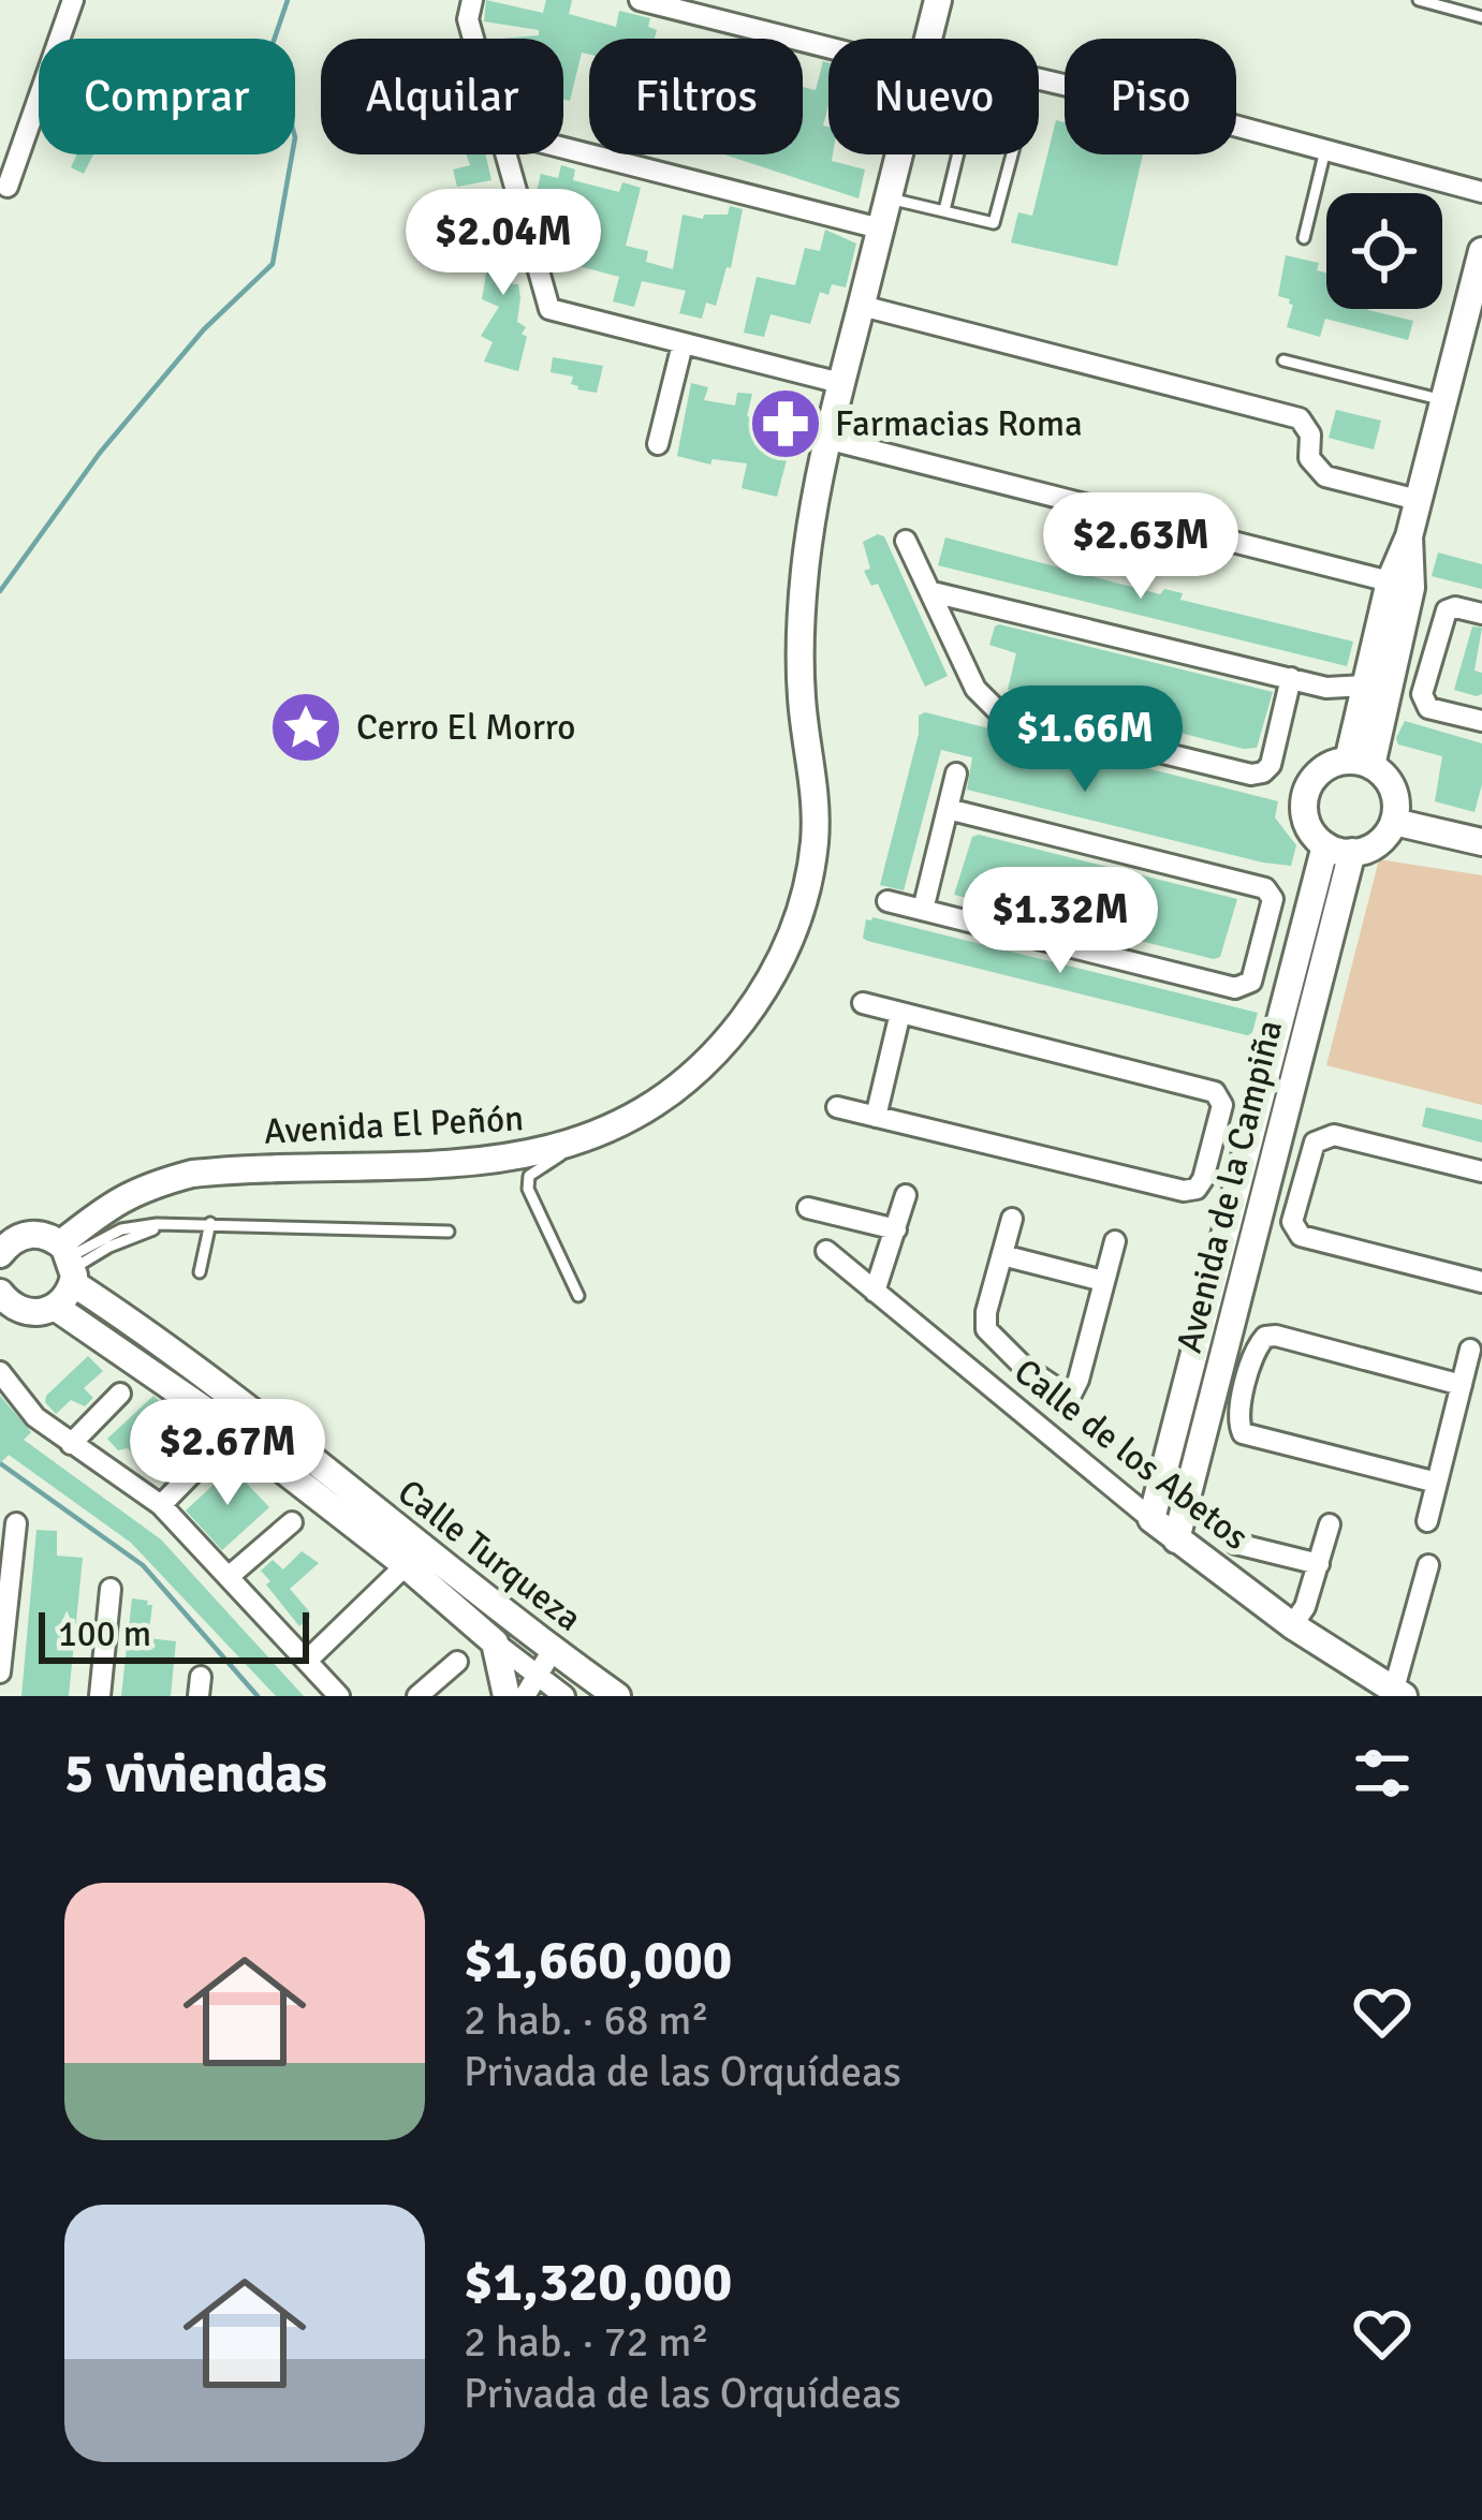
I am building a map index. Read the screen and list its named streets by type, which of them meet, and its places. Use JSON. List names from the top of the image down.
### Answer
{
  "streets": {
    "street": [
      "Avenida El Peñón",
      "Avenida de la Campiña",
      "Calle de los Abetos",
      "Calle Turqueza"
    ]
  },
  "crossings": [
    ["Avenida El Peñón", "Calle Turqueza"],
    ["Avenida de la Campiña", "Calle de los Abetos"]
  ],
  "places": {
    "pharmacy": ["Farmacias Roma"],
    "place": ["Cerro El Morro"]
  },
  "scale_bar": "100 m",
  "page": {
    "chip": [
      "Comprar",
      "Alquilar",
      "Filtros",
      "Nuevo",
      "Piso"
    ],
    "price": [
      "$2.04M",
      "$2.63M",
      "$1.66M",
      "$1.32M",
      "$2.67M"
    ],
    "scale": "100 m",
    "heading": "5 viviendas",
    "list": [
      {
        "name": "$1,660,000",
        "note": "2 hab. · 68 m² · Privada de las Orquídeas"
      },
      {
        "name": "$1,320,000",
        "note": "2 hab. · 72 m² · Privada de las Orquídeas"
      }
    ]
  }
}
